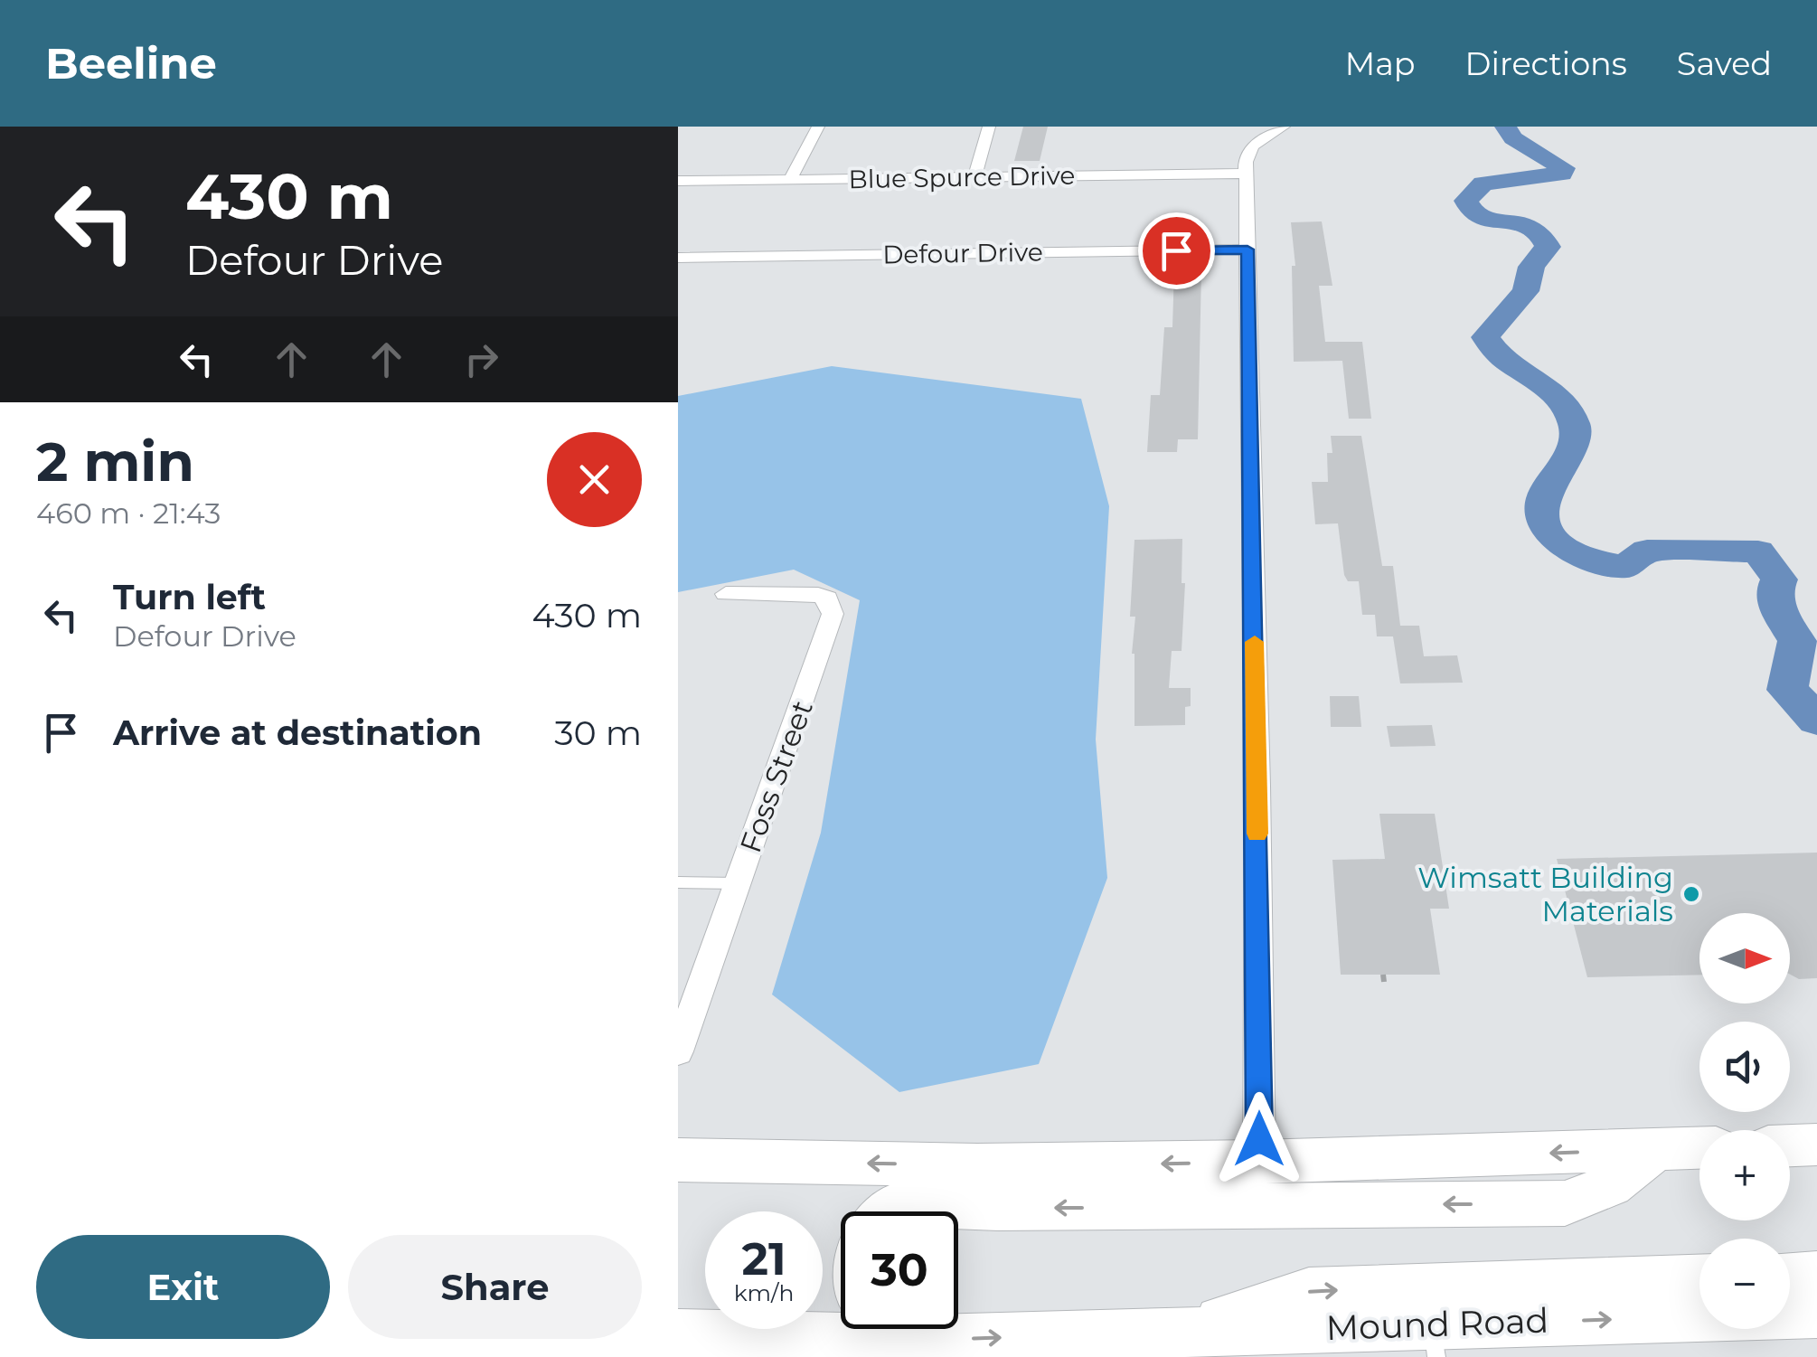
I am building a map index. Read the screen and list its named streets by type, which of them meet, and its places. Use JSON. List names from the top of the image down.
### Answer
{
  "streets": {
    "main road": ["Mound Road"],
    "street": ["Blue Spurce Drive", "Defour Drive", "Foss Street"]
  },
  "places": ["Wimsatt Building Materials"],
  "north": "right",
  "page": {
    "header": "Beeline",
    "nav": ["Map", "Directions", "Saved"],
    "turn": ["430 m", "Defour Drive"],
    "heading": ["2 min", "460 m · 21:43"],
    "list": [
      {
        "name": "Turn left",
        "note": "Defour Drive",
        "value": "430 m"
      },
      {
        "name": "Arrive at destination",
        "value": "30 m"
      }
    ],
    "map_buttons": ["+", "−"],
    "speed": "21 km/h",
    "limit": "30",
    "buttons": ["Exit", "Share"]
  }
}
